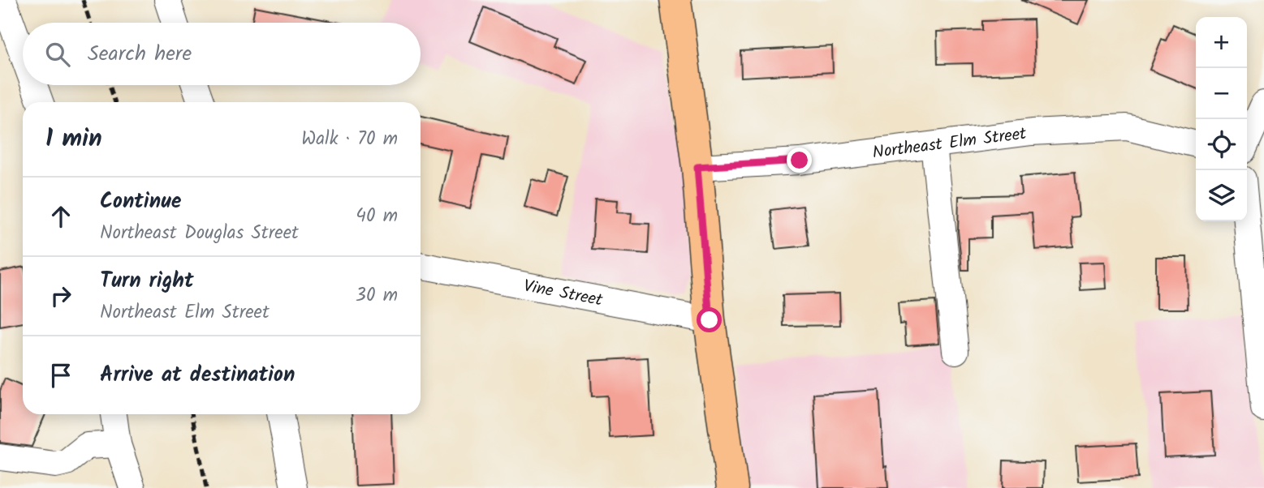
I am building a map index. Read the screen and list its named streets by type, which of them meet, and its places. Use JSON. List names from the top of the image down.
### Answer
{
  "streets": {
    "street": ["Northeast Elm Street", "Vine Street"]
  },
  "page": {
    "map_buttons": ["+", "−"],
    "search": "Search here",
    "heading": ["1 min", "Walk · 70 m"],
    "list": [
      ["Continue", "Northeast Douglas Street", "40 m"],
      ["Turn right", "Northeast Elm Street", "30 m"],
      "Arrive at destination"
    ]
  }
}
